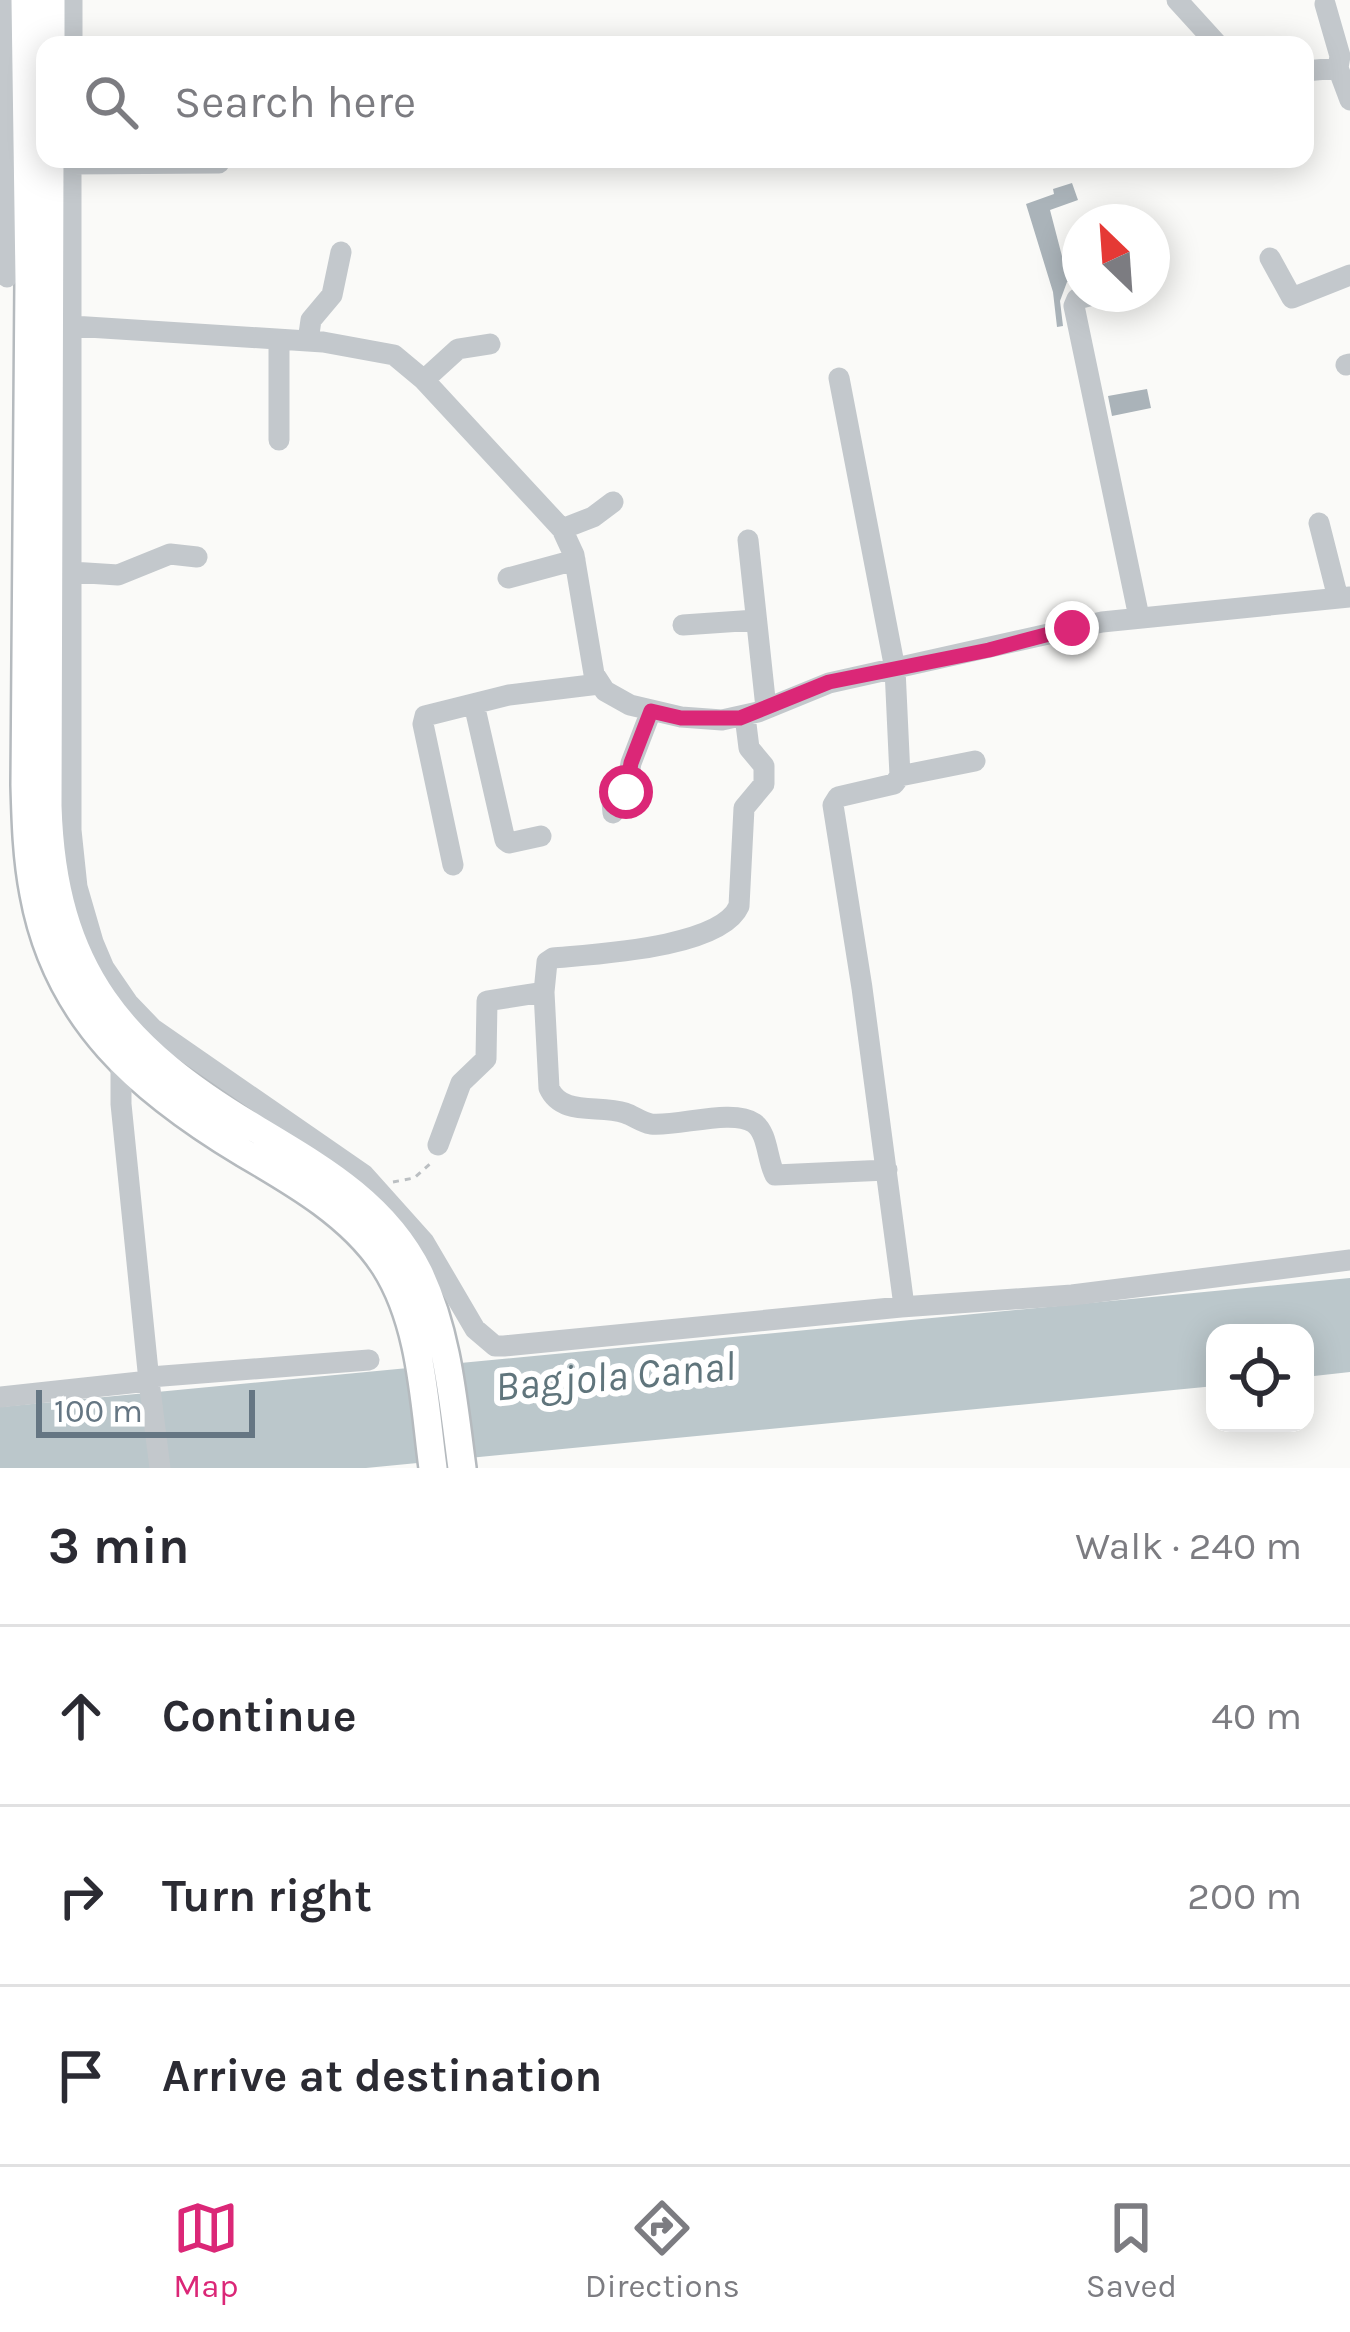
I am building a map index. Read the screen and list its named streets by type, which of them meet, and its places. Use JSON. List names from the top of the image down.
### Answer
{
  "water": ["Bagjola Canal"],
  "scale_bar": "100 m",
  "north": "top left",
  "page": {
    "search": "Search here",
    "scale": "100 m",
    "heading": ["3 min", "Walk · 240 m"],
    "list": [
      ["Continue", "40 m"],
      ["Turn right", "200 m"],
      "Arrive at destination"
    ],
    "nav": ["Map", "Directions", "Saved"]
  }
}
